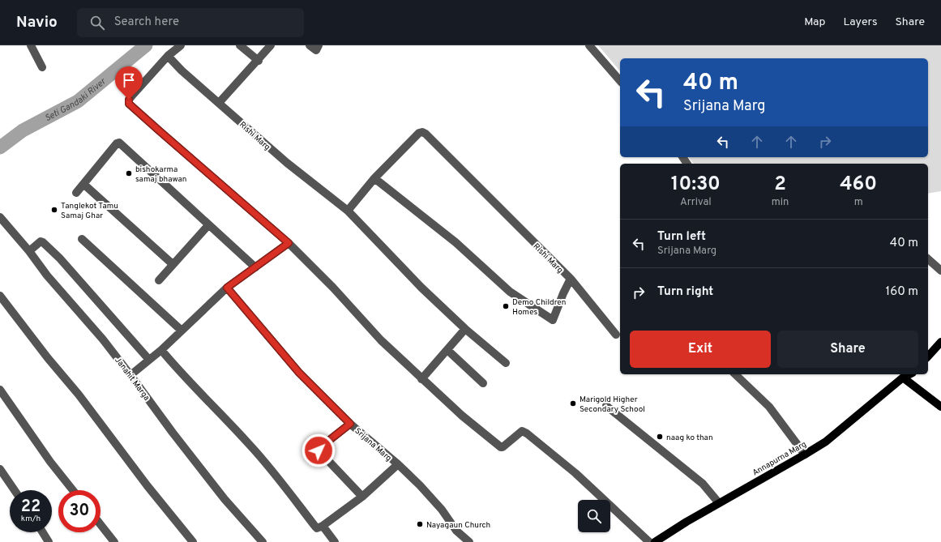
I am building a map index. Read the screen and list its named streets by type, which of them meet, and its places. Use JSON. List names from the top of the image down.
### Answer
{
  "streets": {
    "main road": ["Annapurna Marg"],
    "street": ["Rishi Marg", "Janahit Marga", "Srijana Marg"]
  },
  "water": ["Seti Gandaki River"],
  "places": [
    "bishokarma samaj bhawan",
    "Tanglekot Tamu Samaj Ghar",
    "Demo Children Homes",
    "Marigold Higher Secondary School",
    "naag ko than",
    "Nayagaun Church"
  ],
  "page": {
    "header": "Navio",
    "search": "Search here",
    "nav": ["Map", "Layers", "Share"],
    "turn": ["40 m", "Srijana Marg"],
    "eta": [
      "10:30",
      "Arrival",
      "2",
      "min",
      "460",
      "m"
    ],
    "list": [
      {
        "name": "Turn left",
        "note": "Srijana Marg",
        "value": "40 m"
      },
      {
        "name": "Turn right",
        "value": "160 m"
      }
    ],
    "buttons": ["Exit", "Share"],
    "speed": "22 km/h",
    "limit": "30"
  }
}
